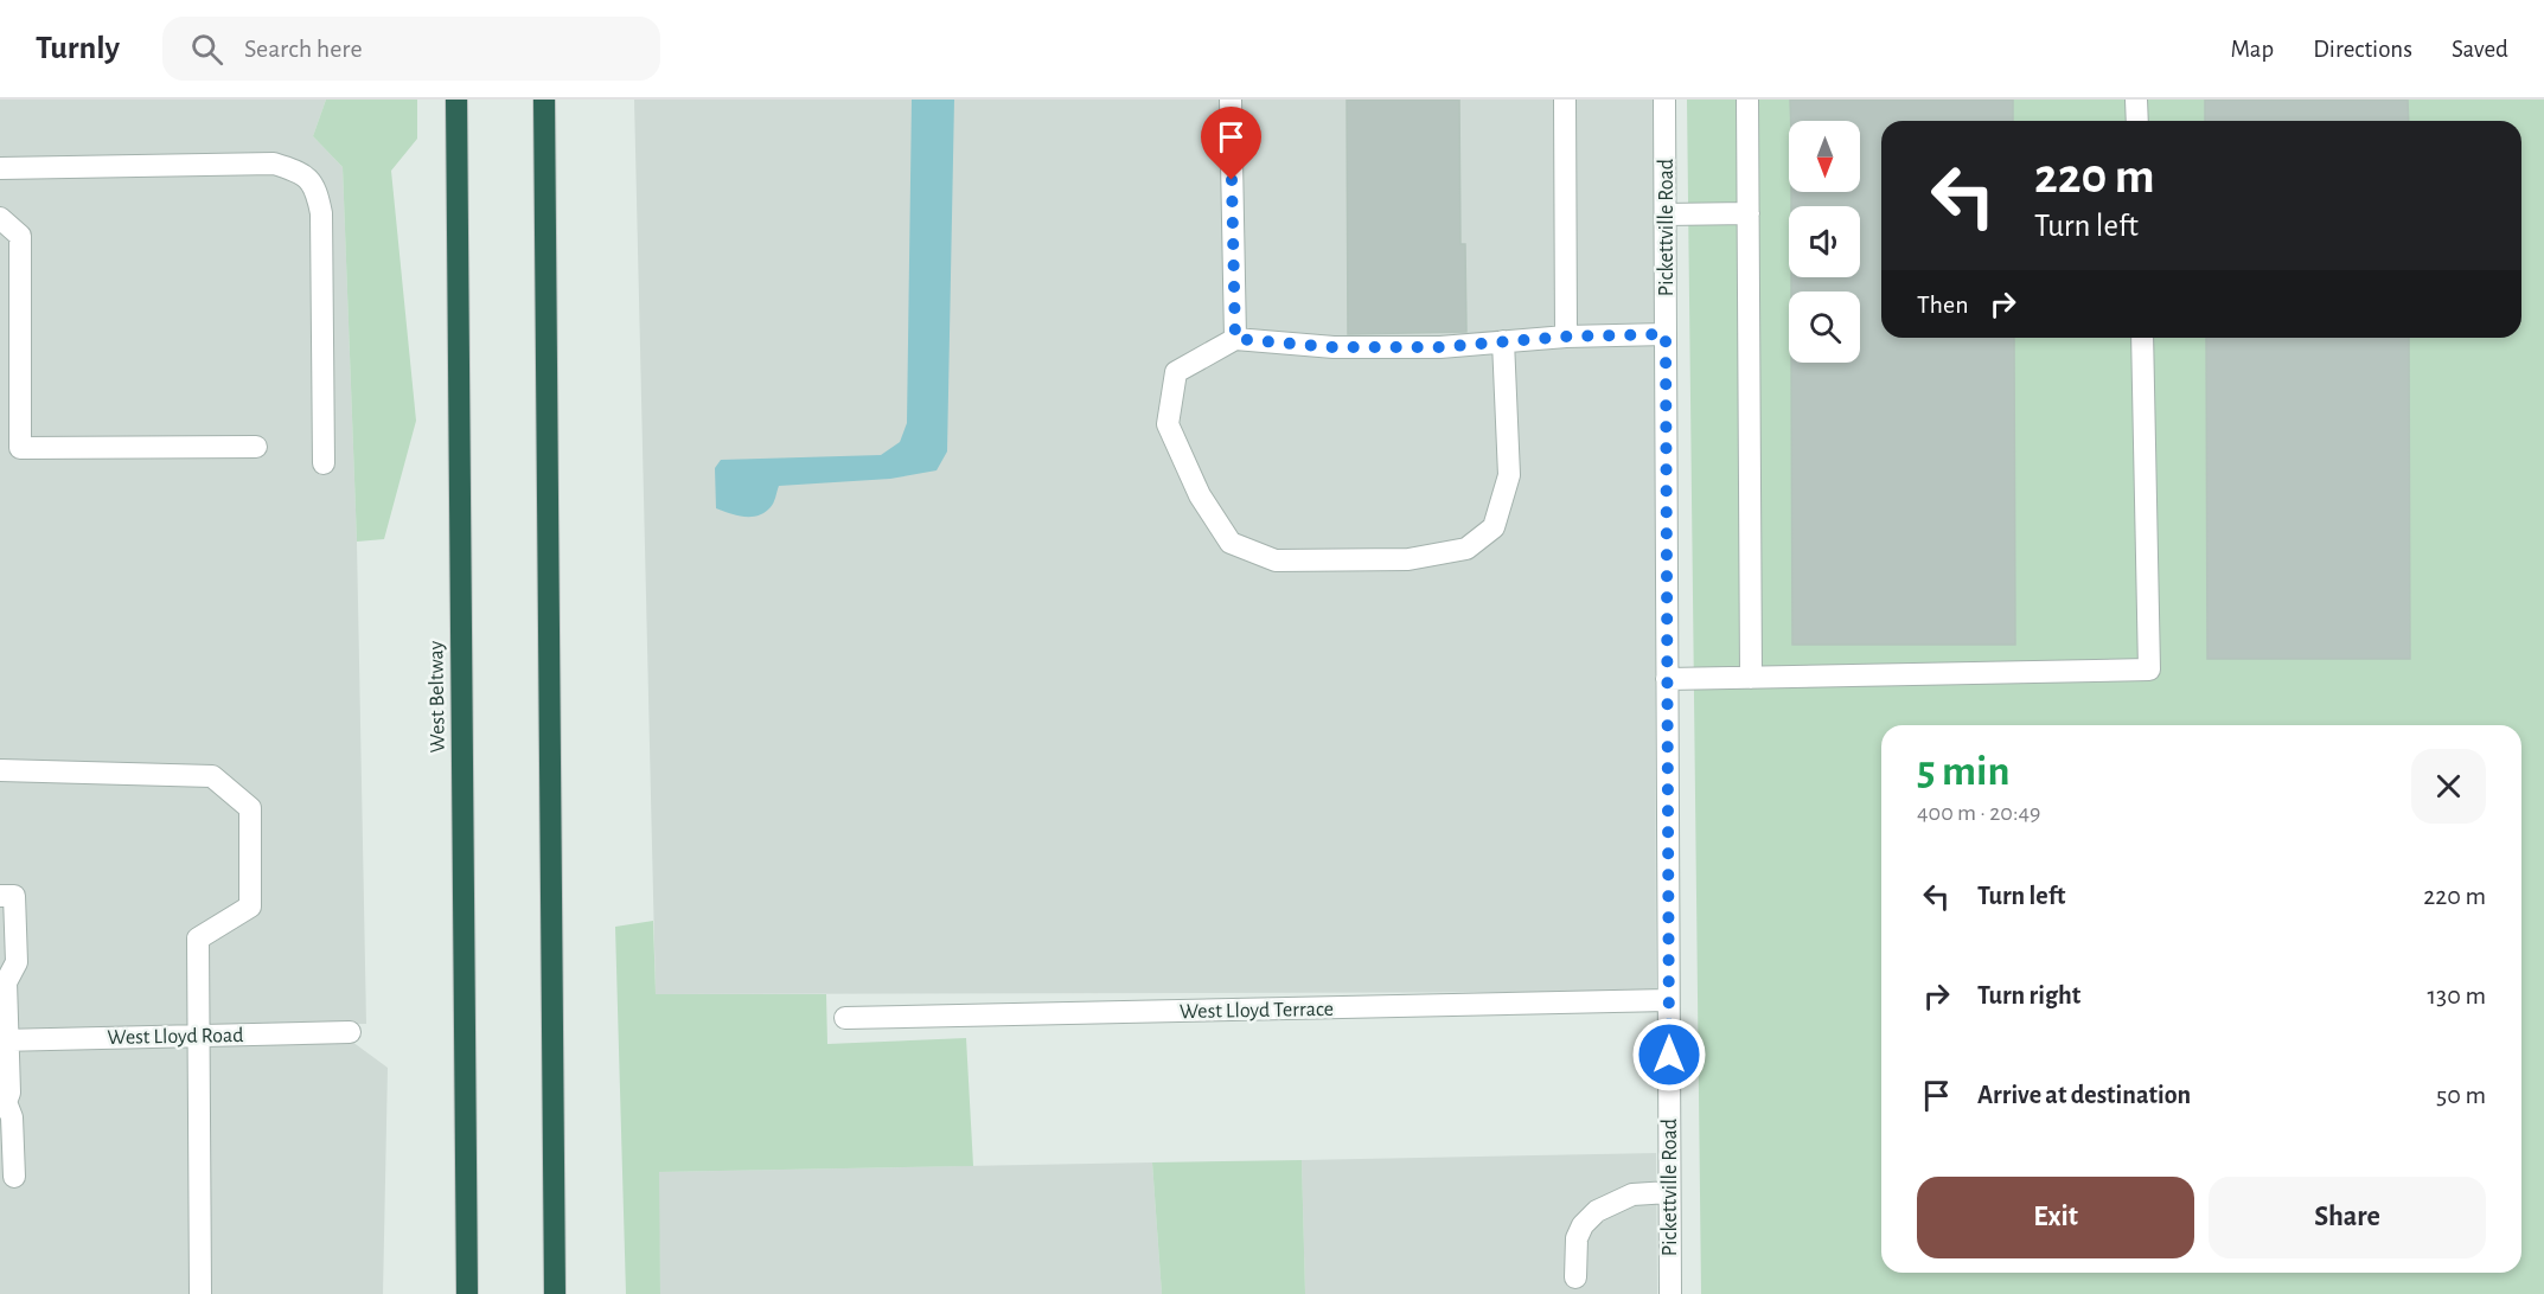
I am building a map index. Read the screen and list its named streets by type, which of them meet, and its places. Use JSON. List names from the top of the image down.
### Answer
{
  "streets": {
    "highway": ["West Beltway"],
    "street": ["Pickettville Road", "West Lloyd Terrace", "West Lloyd Road"]
  },
  "crossings": [
    ["Pickettville Road", "West Lloyd Terrace"]
  ],
  "north": "bottom",
  "page": {
    "header": "Turnly",
    "search": "Search here",
    "nav": ["Map", "Directions", "Saved"],
    "turn": ["220 m", "Turn left"],
    "then": "Then",
    "heading": ["5 min", "400 m · 20:49"],
    "list": [
      {
        "name": "Turn left",
        "value": "220 m"
      },
      {
        "name": "Turn right",
        "value": "130 m"
      },
      {
        "name": "Arrive at destination",
        "value": "50 m"
      }
    ],
    "buttons": ["Exit", "Share"]
  }
}
